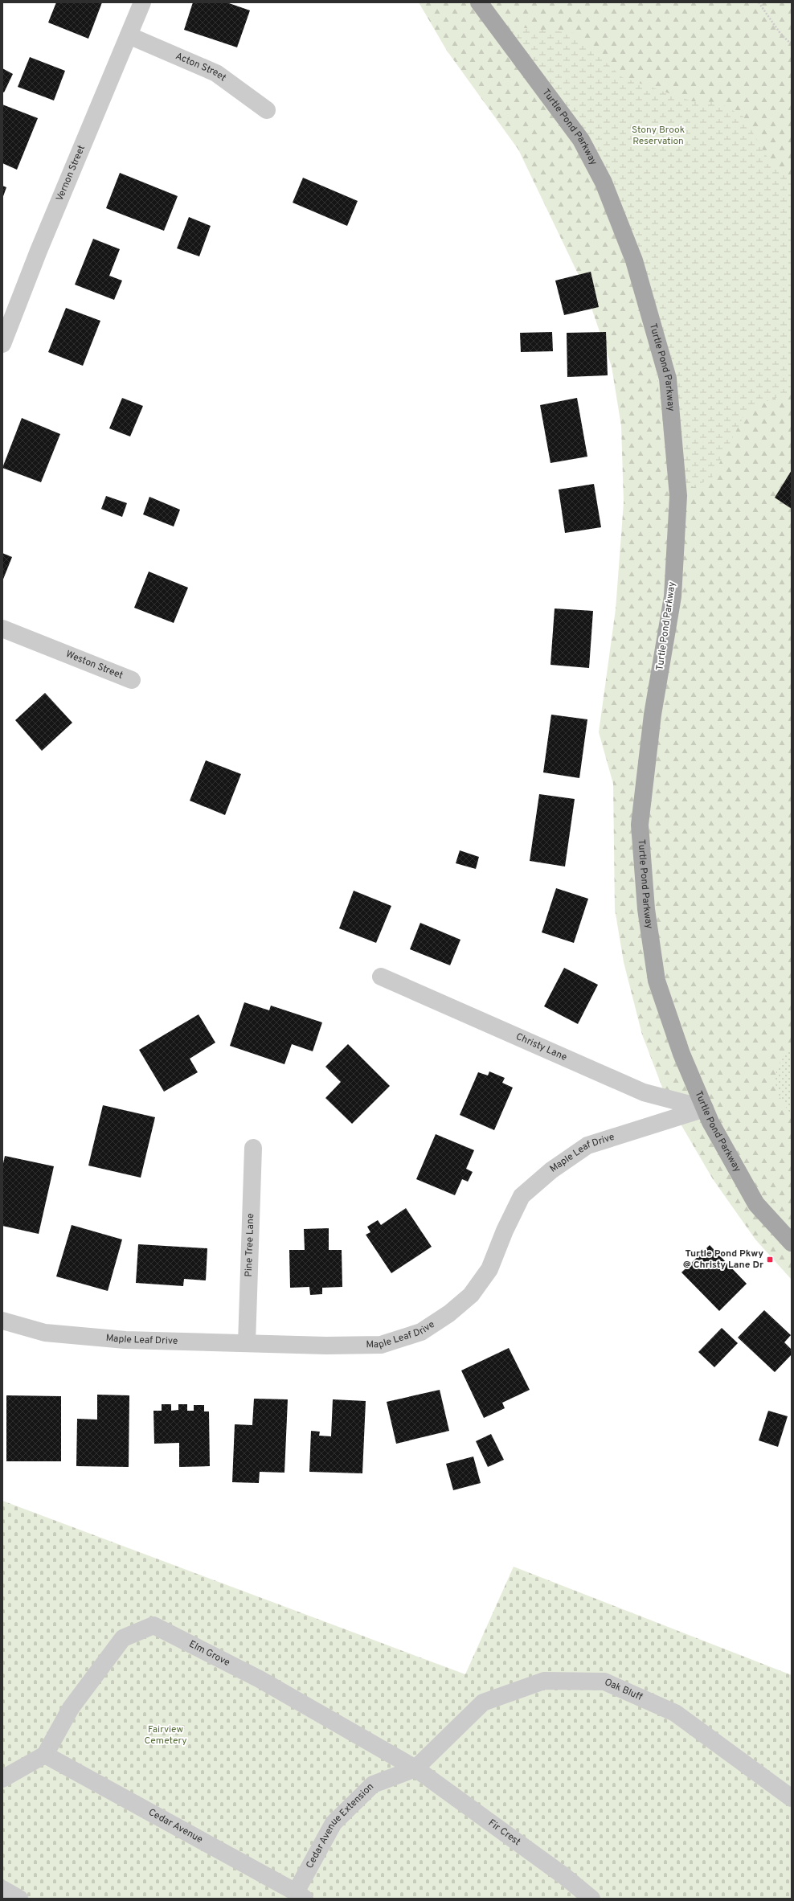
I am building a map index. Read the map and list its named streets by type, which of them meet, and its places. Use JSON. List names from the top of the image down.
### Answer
{
  "streets": {
    "main road": ["Turtle Pond Parkway"],
    "street": [
      "Acton Street",
      "Vernon Street",
      "Weston Street",
      "Christy Lane",
      "Maple Leaf Drive",
      "Pine Tree Lane",
      "Elm Grove",
      "Oak Bluff",
      "Cedar Avenue",
      "Cedar Avenue Extension",
      "Fir Crest"
    ]
  },
  "crossings": [
    ["Acton Street", "Vernon Street"],
    ["Turtle Pond Parkway", "Christy Lane"],
    ["Turtle Pond Parkway", "Maple Leaf Drive"],
    ["Christy Lane", "Maple Leaf Drive"],
    ["Maple Leaf Drive", "Pine Tree Lane"],
    ["Elm Grove", "Oak Bluff"],
    ["Elm Grove", "Cedar Avenue"],
    ["Elm Grove", "Cedar Avenue Extension"],
    ["Elm Grove", "Fir Crest"],
    ["Oak Bluff", "Cedar Avenue Extension"],
    ["Oak Bluff", "Fir Crest"],
    ["Cedar Avenue", "Cedar Avenue Extension"],
    ["Cedar Avenue Extension", "Fir Crest"]
  ],
  "parks": ["Stony Brook Reservation", "Fairview Cemetery"],
  "places": {
    "transit": ["Turtle Pond Pkwy @ Christy Lane Dr"]
  }
}
